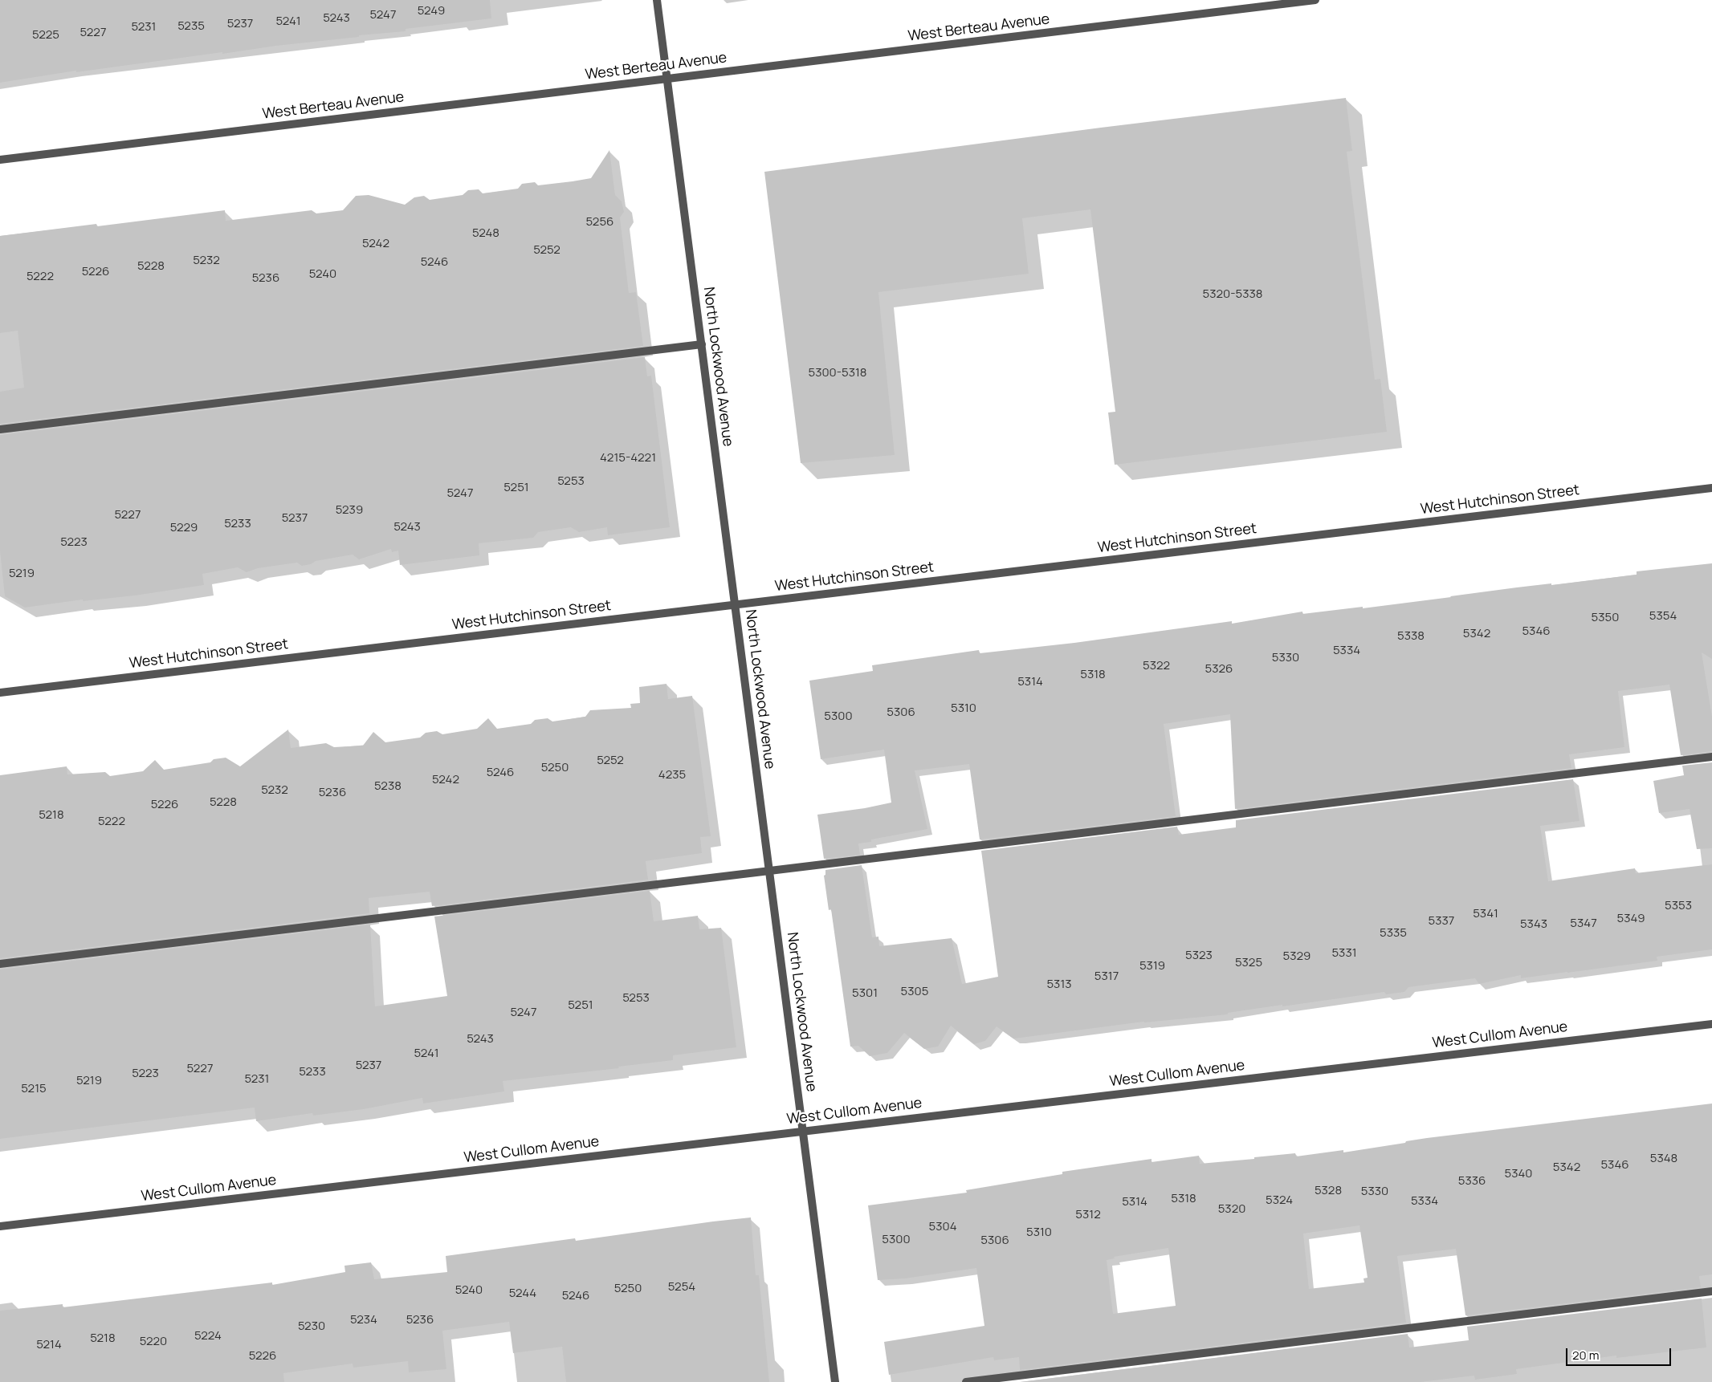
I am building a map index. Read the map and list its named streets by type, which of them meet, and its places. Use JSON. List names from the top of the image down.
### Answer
{
  "streets": {
    "street": [
      "West Berteau Avenue",
      "North Lockwood Avenue",
      "West Hutchinson Street",
      "West Cullom Avenue"
    ]
  },
  "crossings": [
    ["West Berteau Avenue", "North Lockwood Avenue"],
    ["North Lockwood Avenue", "West Hutchinson Street"],
    ["North Lockwood Avenue", "West Cullom Avenue"]
  ],
  "house_numbers": [
    "5249",
    "5247",
    "5243",
    "5241",
    "5237",
    "5235",
    "5231",
    "5227",
    "5225",
    "5256",
    "5248",
    "5242",
    "5252",
    "5232",
    "5246",
    "5228",
    "5226",
    "5240",
    "5222",
    "5236",
    "5320-5338",
    "5300-5318",
    "4215-4221",
    "5253",
    "5251",
    "5247",
    "5239",
    "5227",
    "5237",
    "5233",
    "5243",
    "5229",
    "5223",
    "5219",
    "5354",
    "5350",
    "5346",
    "5342",
    "5338",
    "5334",
    "5330",
    "5322",
    "5326",
    "5318",
    "5314",
    "5310",
    "5306",
    "5300",
    "5252",
    "5250",
    "5246",
    "4235",
    "5242",
    "5238",
    "5232",
    "5236",
    "5228",
    "5226",
    "5218",
    "5222",
    "5353",
    "5341",
    "5349",
    "5337",
    "5347",
    "5343",
    "5335",
    "5331",
    "5323",
    "5329",
    "5325",
    "5319",
    "5317",
    "5313",
    "5305",
    "5301",
    "5253",
    "5251",
    "5247",
    "5243",
    "5241",
    "5237",
    "5227",
    "5233",
    "5223",
    "5231",
    "5219",
    "5215",
    "5348",
    "5346",
    "5342",
    "5340",
    "5336",
    "5328",
    "5330",
    "5318",
    "5324",
    "5334",
    "5314",
    "5320",
    "5312",
    "5304",
    "5310",
    "5300",
    "5306",
    "5254",
    "5250",
    "5240",
    "5244",
    "5246",
    "5234",
    "5236",
    "5230",
    "5224",
    "5218",
    "5220",
    "5214",
    "5226"
  ],
  "scale_bar": "20 m"
}
